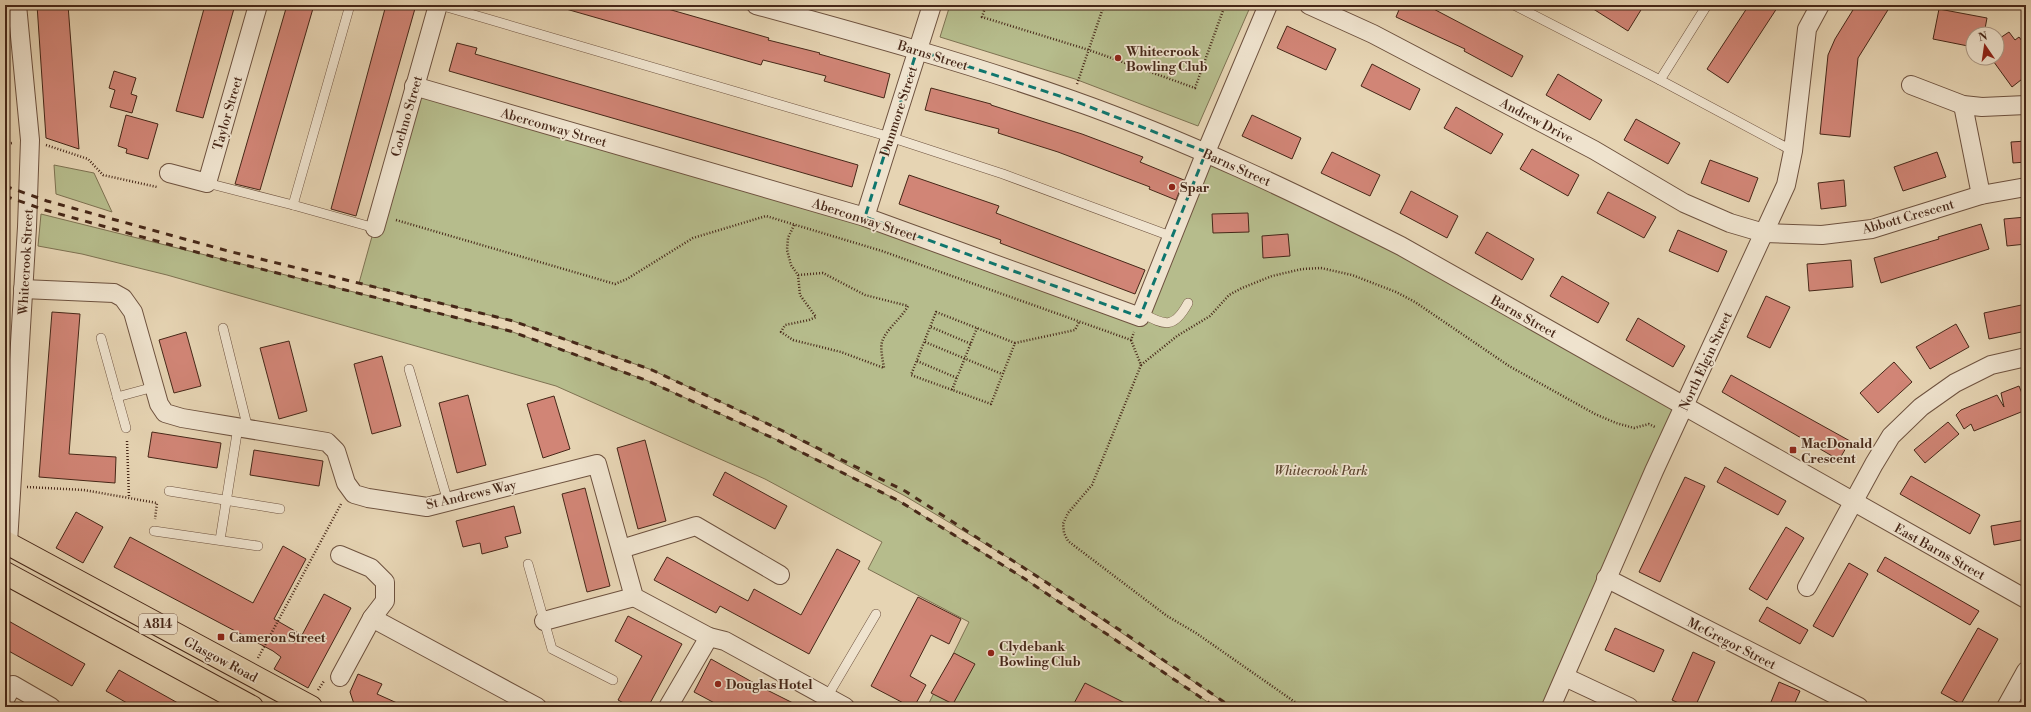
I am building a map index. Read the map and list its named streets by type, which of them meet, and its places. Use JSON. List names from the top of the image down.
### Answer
{
  "streets": {
    "main road": ["A814", "Glasgow Road"],
    "street": [
      "Barns Street",
      "Dunmore Street",
      "Taylor Street",
      "Cochno Street",
      "Andrew Drive",
      "Aberconway Street",
      "Abbott Crescent",
      "Whitecrook Street",
      "North Elgin Street",
      "St Andrews Way",
      "East Barns Street",
      "McGregor Street"
    ]
  },
  "crossings": [
    ["Barns Street", "Dunmore Street"],
    ["Barns Street", "North Elgin Street"],
    ["Barns Street", "East Barns Street"],
    ["Dunmore Street", "Aberconway Street"],
    ["Cochno Street", "Aberconway Street"],
    ["Andrew Drive", "Abbott Crescent"],
    ["Andrew Drive", "North Elgin Street"],
    ["Abbott Crescent", "North Elgin Street"],
    ["Whitecrook Street", "Glasgow Road"],
    ["North Elgin Street", "East Barns Street"],
    ["North Elgin Street", "McGregor Street"]
  ],
  "parks": ["Whitecrook Park"],
  "places": {
    "other": [
      "Whitecrook Bowling Club",
      "Spar",
      "Clydebank Bowling Club",
      "Douglas Hotel"
    ],
    "transit": ["MacDonald Crescent", "Cameron Street"]
  },
  "north": "top"
}
